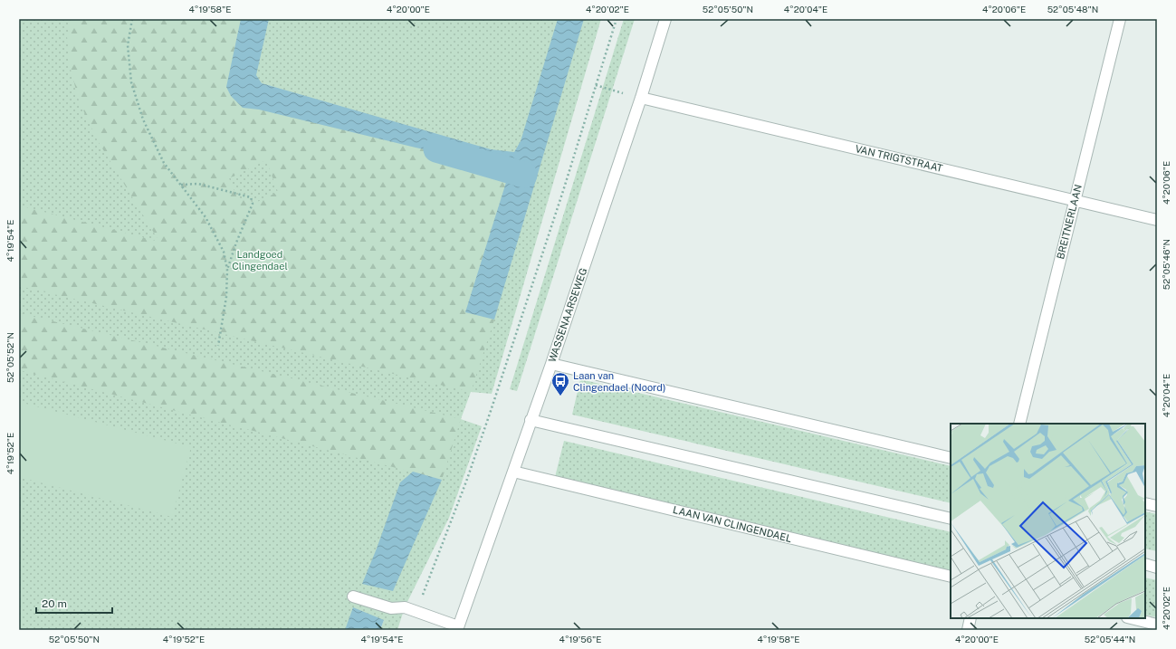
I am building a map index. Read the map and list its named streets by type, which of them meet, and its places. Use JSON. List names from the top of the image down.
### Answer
{
  "streets": {
    "street": [
      "VAN TRIGTSTRAAT",
      "BREITNERLAAN",
      "WASSENAARSEWEG",
      "LAAN VAN CLINGENDAEL"
    ]
  },
  "crossings": [
    ["VAN TRIGTSTRAAT", "BREITNERLAAN"],
    ["VAN TRIGTSTRAAT", "WASSENAARSEWEG"],
    ["WASSENAARSEWEG", "LAAN VAN CLINGENDAEL"]
  ],
  "parks": ["Landgoed Clingendael"],
  "places": {
    "bus stop": ["Laan van Clingendael (Noord)"]
  },
  "scale_bar": "20 m",
  "coordinates": [
    "4°19'58\"E",
    "4°20'00\"E",
    "4°20'02\"E",
    "52°05'50\"N",
    "4°20'04\"E",
    "4°20'06\"E",
    "52°05'48\"N",
    "4°19'54\"E",
    "52°05'46\"N",
    "52°05'52\"N",
    "4°19'52\"E",
    "4°19'56\"E",
    "52°05'44\"N"
  ]
}
